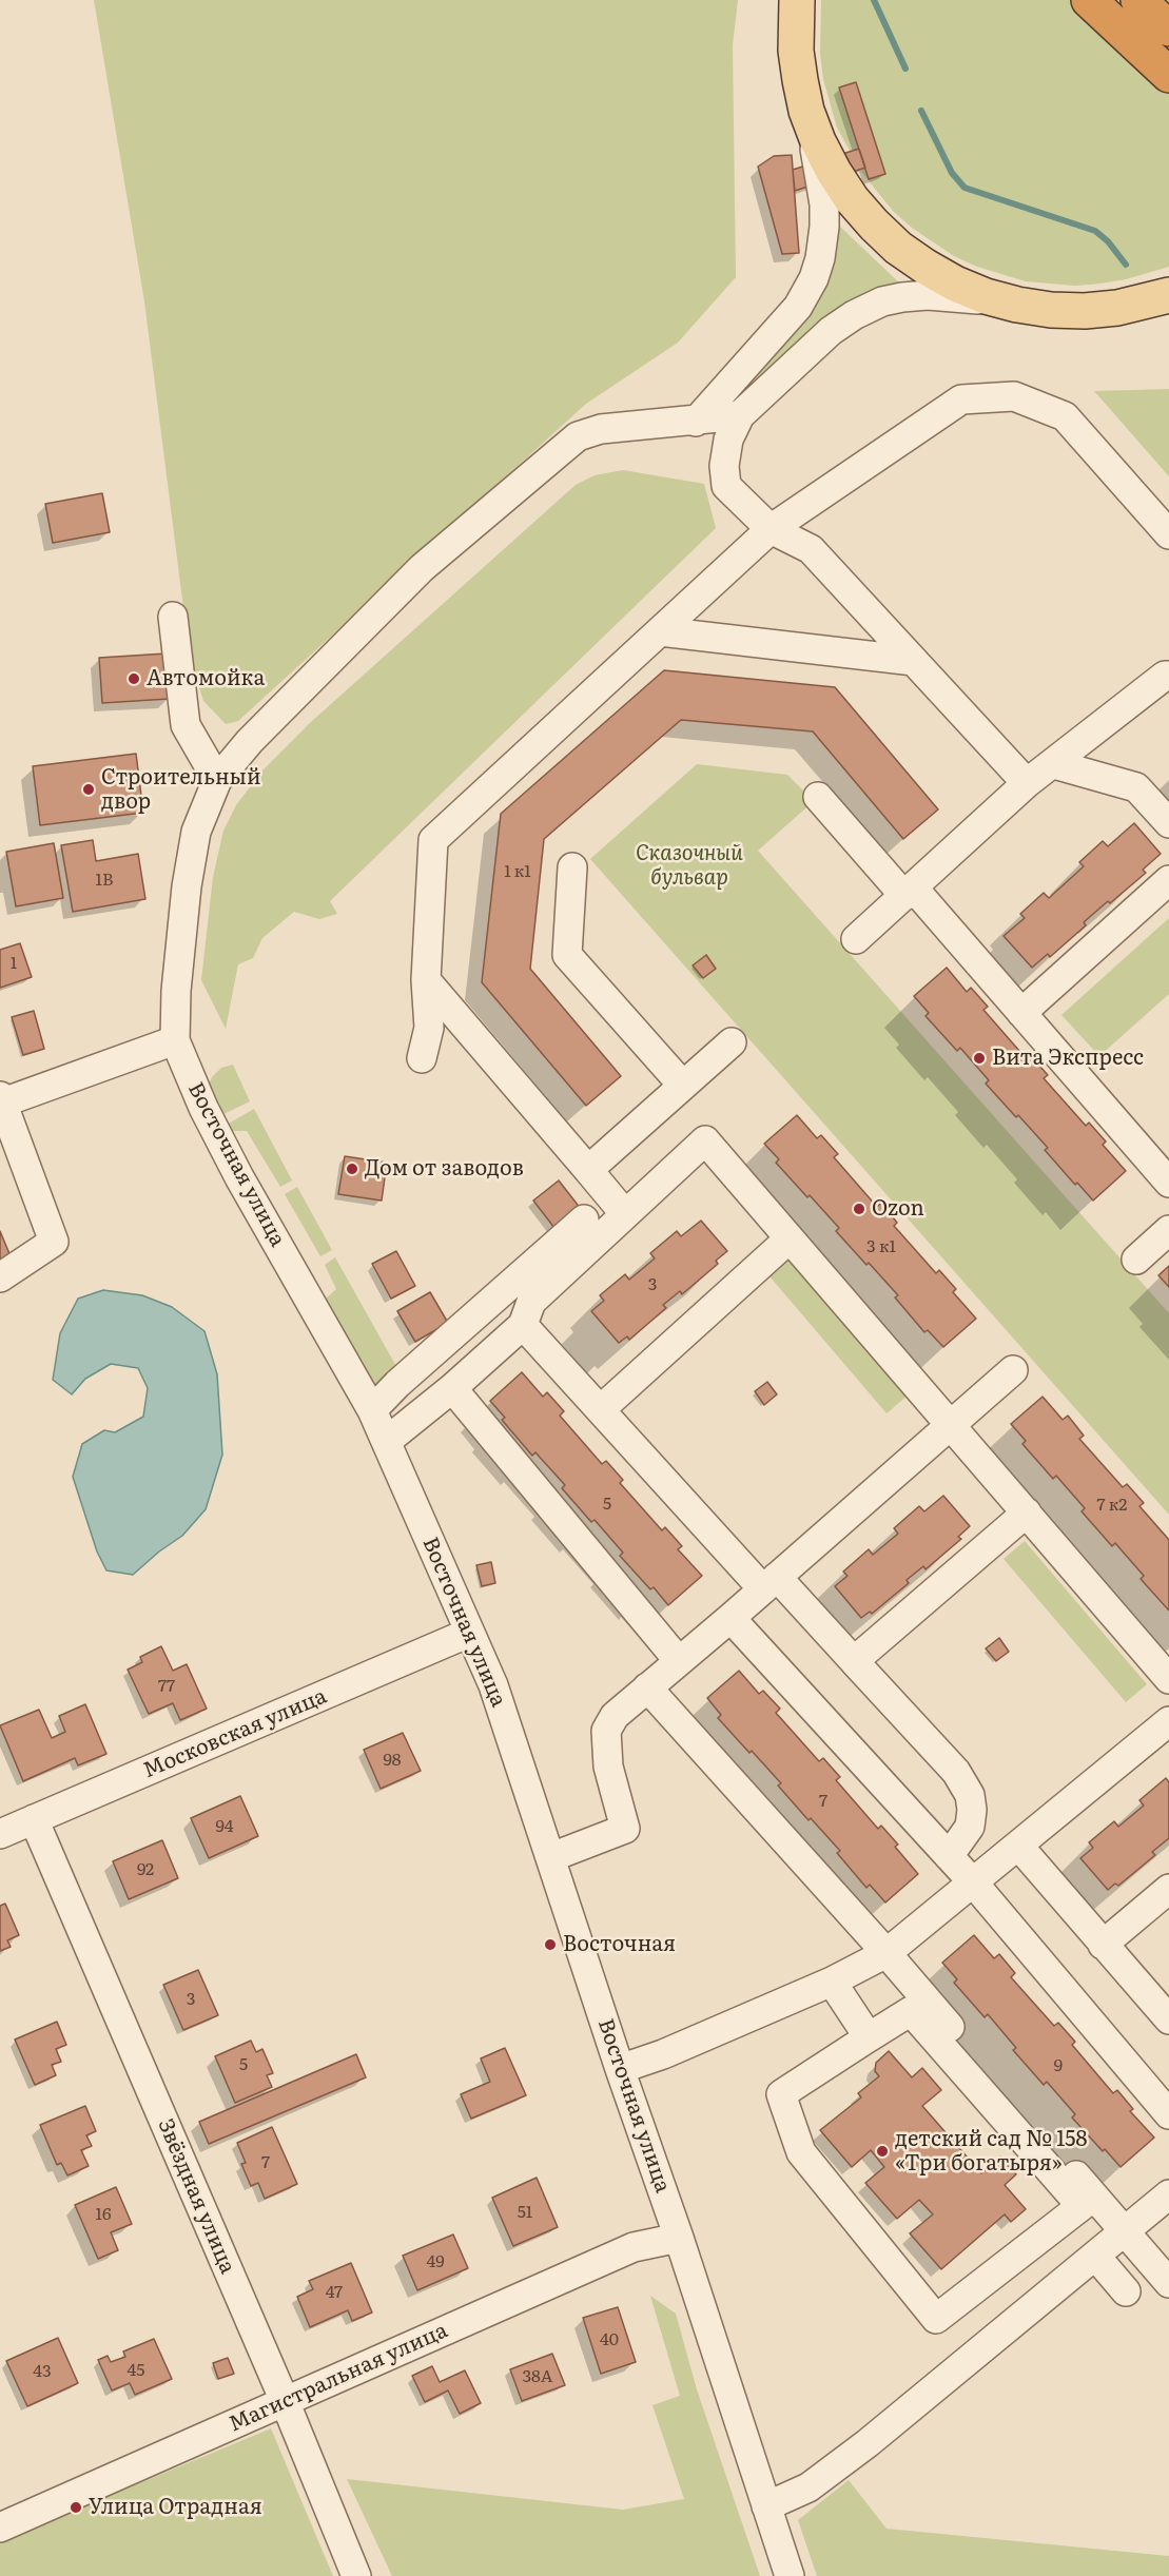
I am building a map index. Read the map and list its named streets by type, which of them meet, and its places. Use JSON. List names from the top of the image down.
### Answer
{
  "streets": {
    "street": [
      "Восточная улица",
      "Московская улица",
      "Звёздная улица",
      "Магистральная улица"
    ]
  },
  "crossings": [
    ["Восточная улица", "Московская улица"],
    ["Восточная улица", "Магистральная улица"],
    ["Московская улица", "Звёздная улица"],
    ["Звёздная улица", "Магистральная улица"]
  ],
  "parks": ["Сказочный бульвар"],
  "places": [
    "Автомойка",
    "Строительный двор",
    "Вита Экспресс",
    "Дом от заводов",
    "Ozon",
    "Восточная",
    "детский сад № 158 «Три богатыря»",
    "Улица Отрадная"
  ],
  "house_numbers": [
    "1 к1",
    "1В",
    "1",
    "3 к1",
    "3",
    "5",
    "7 к2",
    "77",
    "98",
    "7",
    "94",
    "92",
    "3",
    "5",
    "9",
    "7",
    "51",
    "16",
    "49",
    "47",
    "40",
    "45",
    "43",
    "38А"
  ]
}
